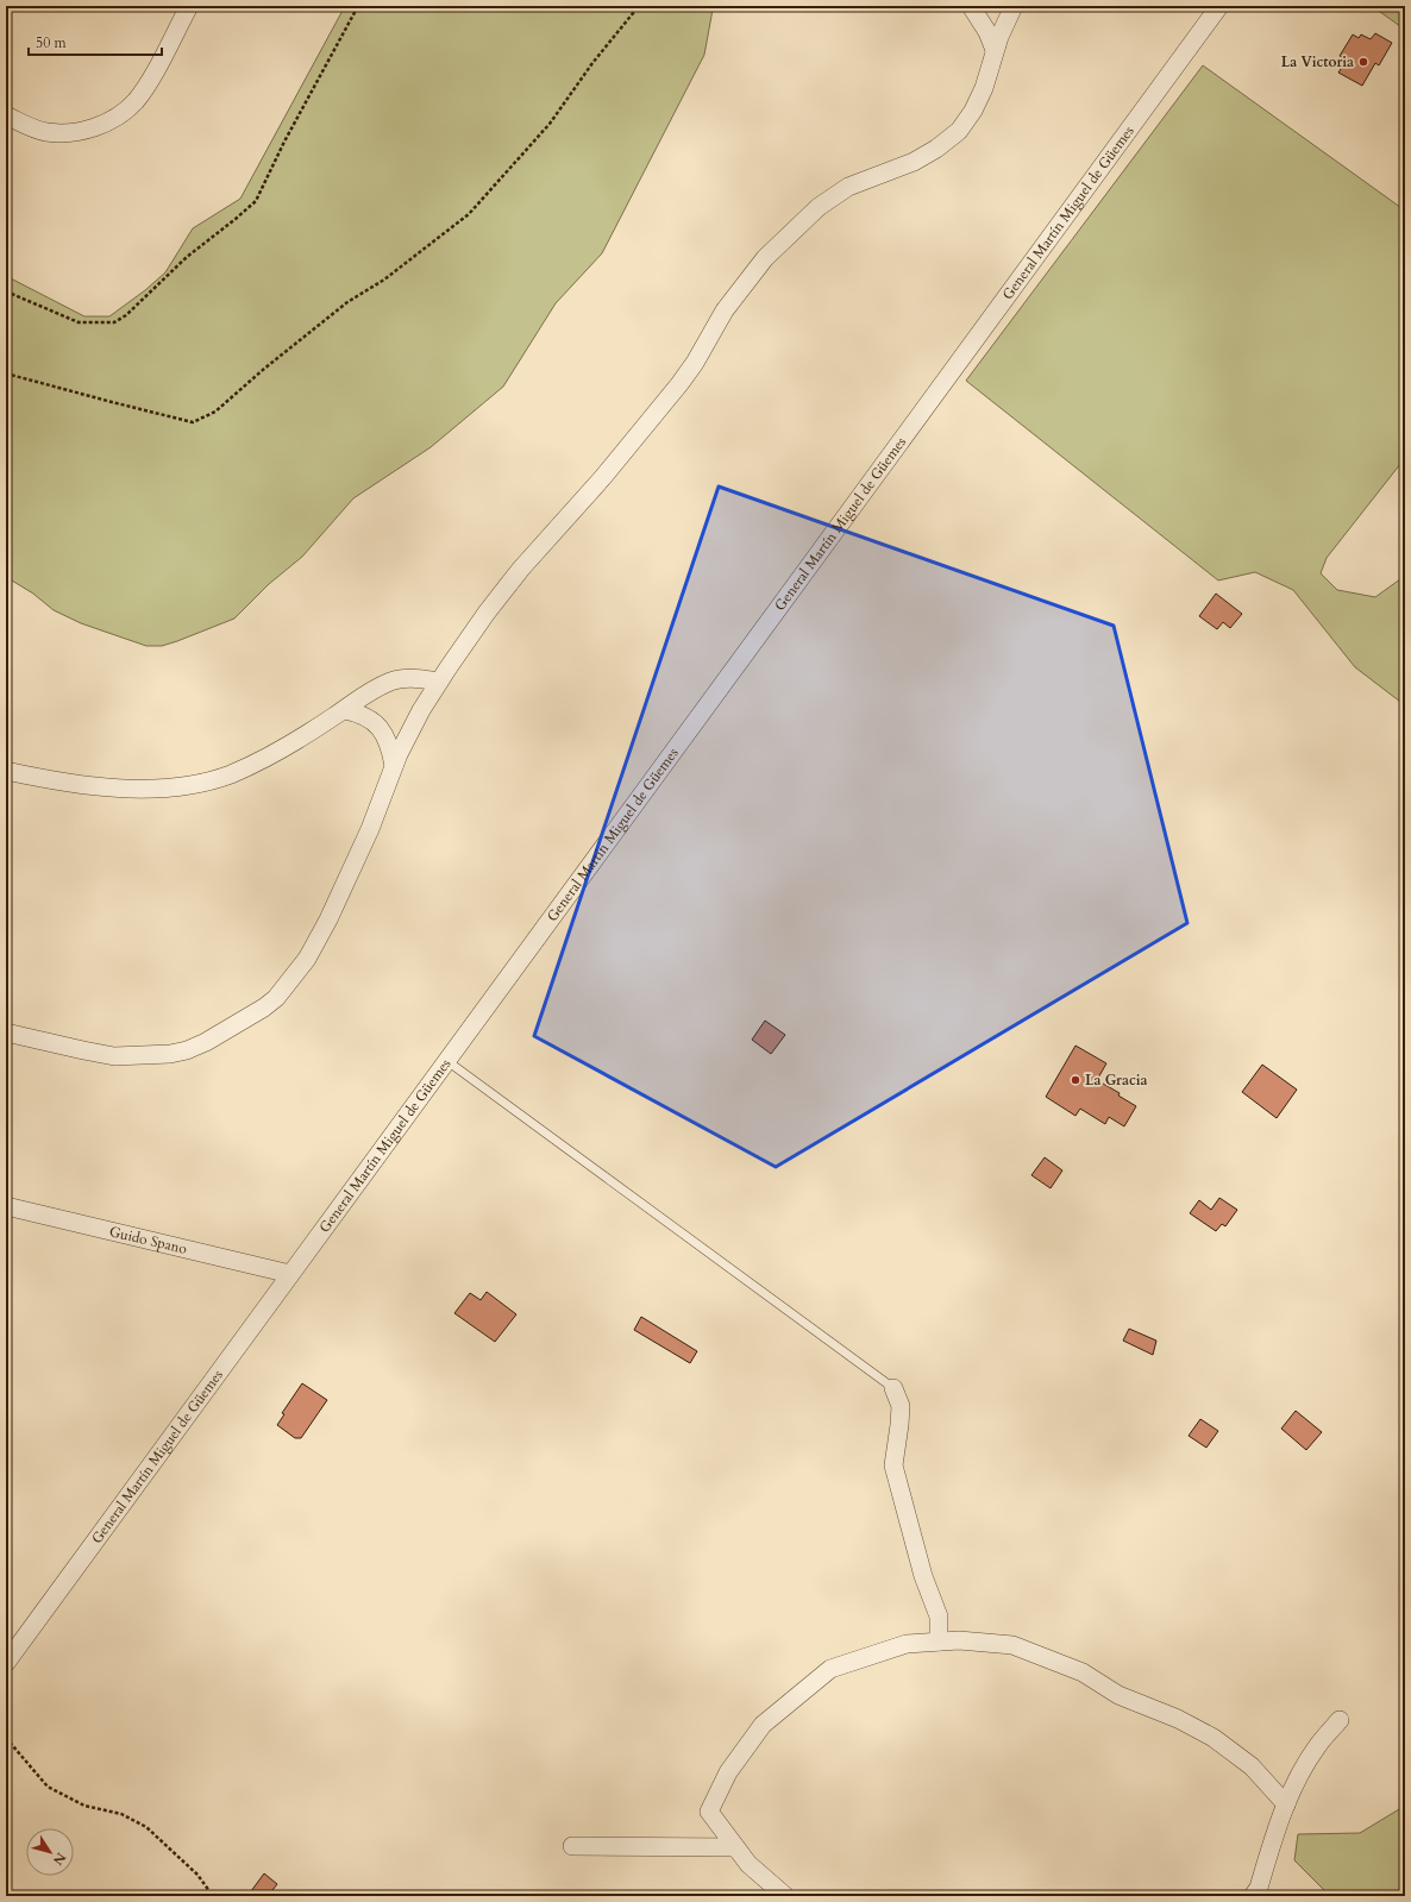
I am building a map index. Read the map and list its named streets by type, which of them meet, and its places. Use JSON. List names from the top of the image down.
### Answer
{
  "streets": {
    "street": ["General Martín Miguel de Güemes", "Guido Spano"]
  },
  "crossings": [
    ["General Martín Miguel de Güemes", "Guido Spano"]
  ],
  "places": ["La Victoria", "La Gracia"],
  "scale_bar": "50 m",
  "north": "bottom right"
}
